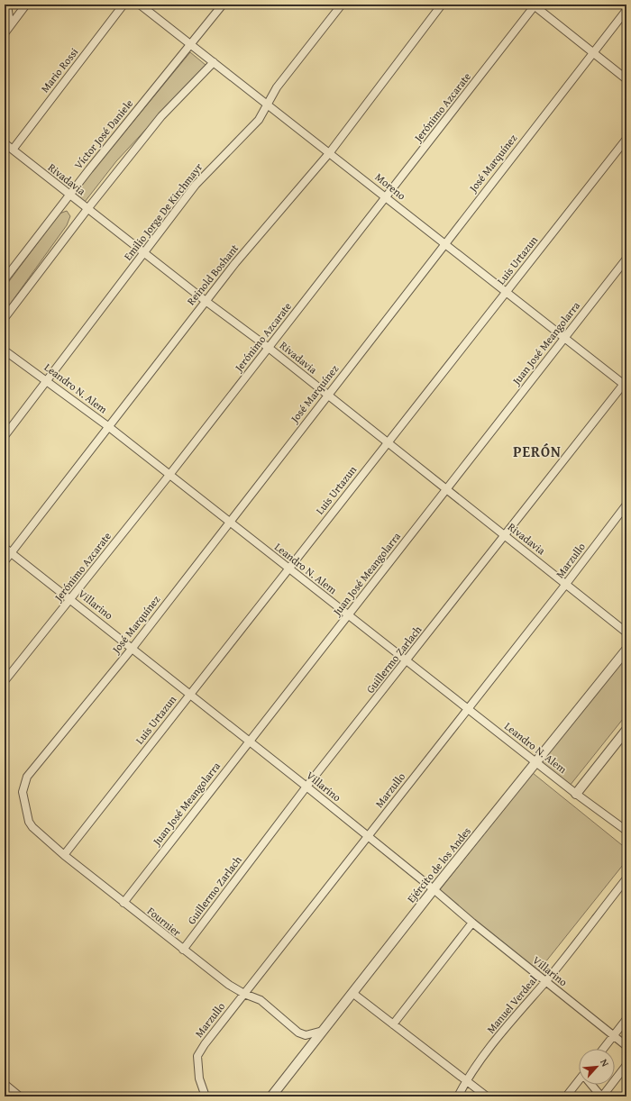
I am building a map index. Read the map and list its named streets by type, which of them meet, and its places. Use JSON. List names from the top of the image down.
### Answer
{
  "streets": {
    "street": [
      "Mario Rossi",
      "Jerónimo Azcarate",
      "Víctor José Daniele",
      "José Marquínez",
      "Rivadavia",
      "Moreno",
      "Emilio Jorge De Kirchmayr",
      "Luis Urtazun",
      "Reinold Boshant",
      "Juan José Meangolarra",
      "Leandro N. Alem",
      "Marzullo",
      "Villarino",
      "Guillermo Zarlach",
      "Ejército de los Andes",
      "Fournier",
      "Manuel Verdeal"
    ]
  },
  "crossings": [
    ["Mario Rossi", "Rivadavia"],
    ["Jerónimo Azcarate", "Rivadavia"],
    ["Jerónimo Azcarate", "Moreno"],
    ["Jerónimo Azcarate", "Leandro N. Alem"],
    ["Jerónimo Azcarate", "Villarino"],
    ["Víctor José Daniele", "Rivadavia"],
    ["Víctor José Daniele", "Moreno"],
    ["José Marquínez", "Rivadavia"],
    ["José Marquínez", "Moreno"],
    ["José Marquínez", "Leandro N. Alem"],
    ["José Marquínez", "Villarino"],
    ["José Marquínez", "Fournier"],
    ["Rivadavia", "Emilio Jorge De Kirchmayr"],
    ["Rivadavia", "Luis Urtazun"],
    ["Rivadavia", "Reinold Boshant"],
    ["Rivadavia", "Juan José Meangolarra"],
    ["Rivadavia", "Marzullo"],
    ["Rivadavia", "Guillermo Zarlach"],
    ["Moreno", "Emilio Jorge De Kirchmayr"],
    ["Moreno", "Luis Urtazun"],
    ["Moreno", "Reinold Boshant"],
    ["Moreno", "Juan José Meangolarra"],
    ["Moreno", "Guillermo Zarlach"],
    ["Emilio Jorge De Kirchmayr", "Leandro N. Alem"],
    ["Luis Urtazun", "Leandro N. Alem"],
    ["Luis Urtazun", "Villarino"],
    ["Luis Urtazun", "Fournier"],
    ["Reinold Boshant", "Leandro N. Alem"],
    ["Reinold Boshant", "Villarino"],
    ["Juan José Meangolarra", "Leandro N. Alem"],
    ["Juan José Meangolarra", "Villarino"],
    ["Juan José Meangolarra", "Fournier"],
    ["Leandro N. Alem", "Marzullo"],
    ["Leandro N. Alem", "Guillermo Zarlach"],
    ["Leandro N. Alem", "Ejército de los Andes"],
    ["Marzullo", "Villarino"],
    ["Marzullo", "Fournier"],
    ["Villarino", "Guillermo Zarlach"],
    ["Villarino", "Ejército de los Andes"],
    ["Villarino", "Manuel Verdeal"],
    ["Guillermo Zarlach", "Fournier"],
    ["Ejército de los Andes", "Fournier"]
  ],
  "districts": ["PERÓN"],
  "north": "top right"
}
